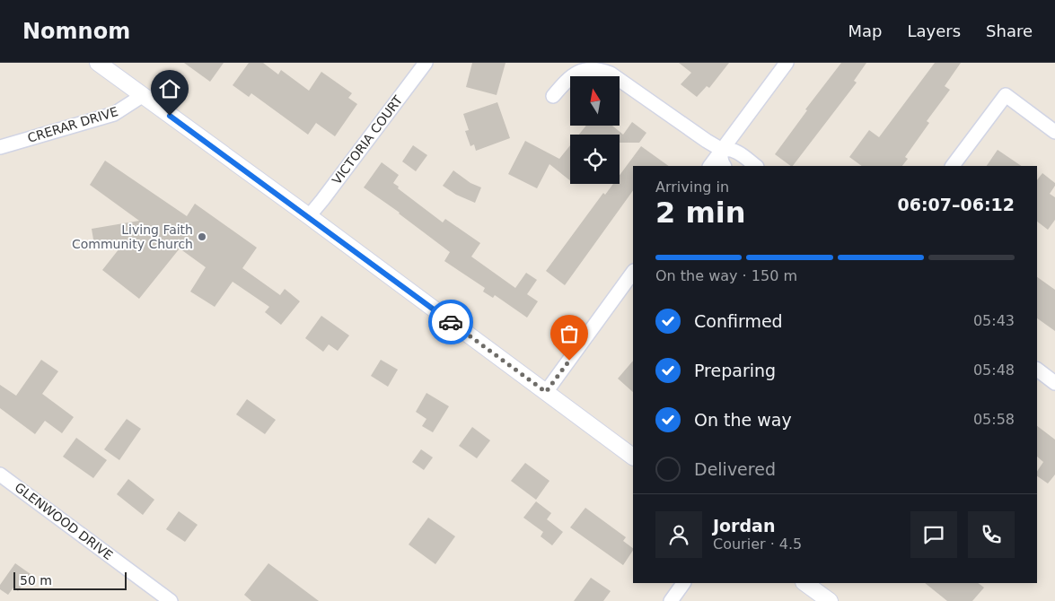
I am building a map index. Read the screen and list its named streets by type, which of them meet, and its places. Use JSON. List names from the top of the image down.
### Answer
{
  "streets": {
    "street": ["CRERAR DRIVE", "VICTORIA COURT", "GLENWOOD DRIVE"]
  },
  "places": ["Living Faith Community Church"],
  "scale_bar": "50 m",
  "north": "top",
  "page": {
    "header": "Nomnom",
    "nav": ["Map", "Layers", "Share"],
    "heading": ["2 min", "Arriving in", "06:07–06:12"],
    "panel": ["Jordan", "Courier · 4.5"],
    "bar": "On the way · 150 m",
    "list": [
      ["Confirmed", "05:43"],
      ["Preparing", "05:48"],
      ["On the way", "05:58"],
      "Delivered"
    ],
    "scale": "50 m"
  }
}
